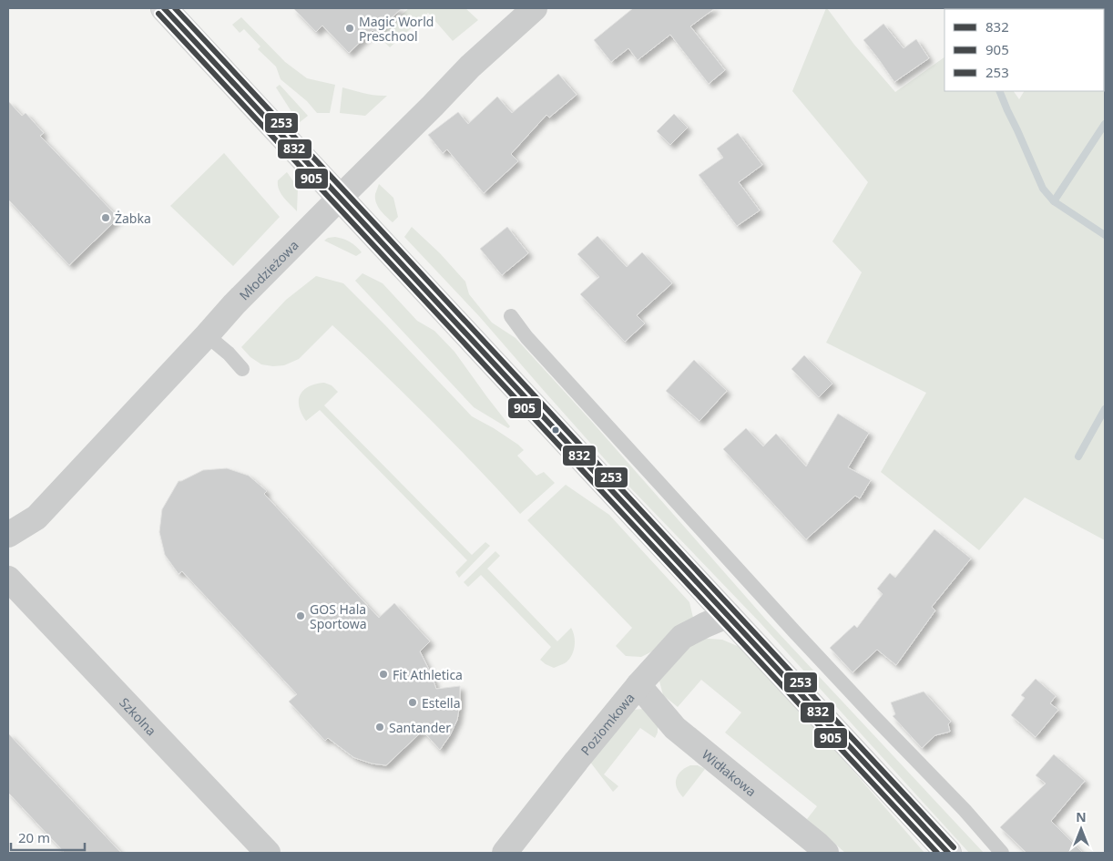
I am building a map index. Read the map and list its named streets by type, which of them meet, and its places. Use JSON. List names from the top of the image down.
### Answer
{
  "streets": {
    "street": [
      "Młodzieżowa",
      "Szkolna",
      "Poziomkowa",
      "Widłakowa"
    ]
  },
  "crossings": [
    ["Poziomkowa", "Widłakowa"]
  ],
  "places": [
    "Magic World Preschool",
    "Żabka",
    "GOS Hala Sportowa",
    "Fit Athletica",
    "Estella",
    "Santander"
  ],
  "lines": ["transit line 832", "transit line 253", "transit line 905"],
  "legend": ["832", "905", "253"],
  "scale_bar": "20 m",
  "north": "top"
}
